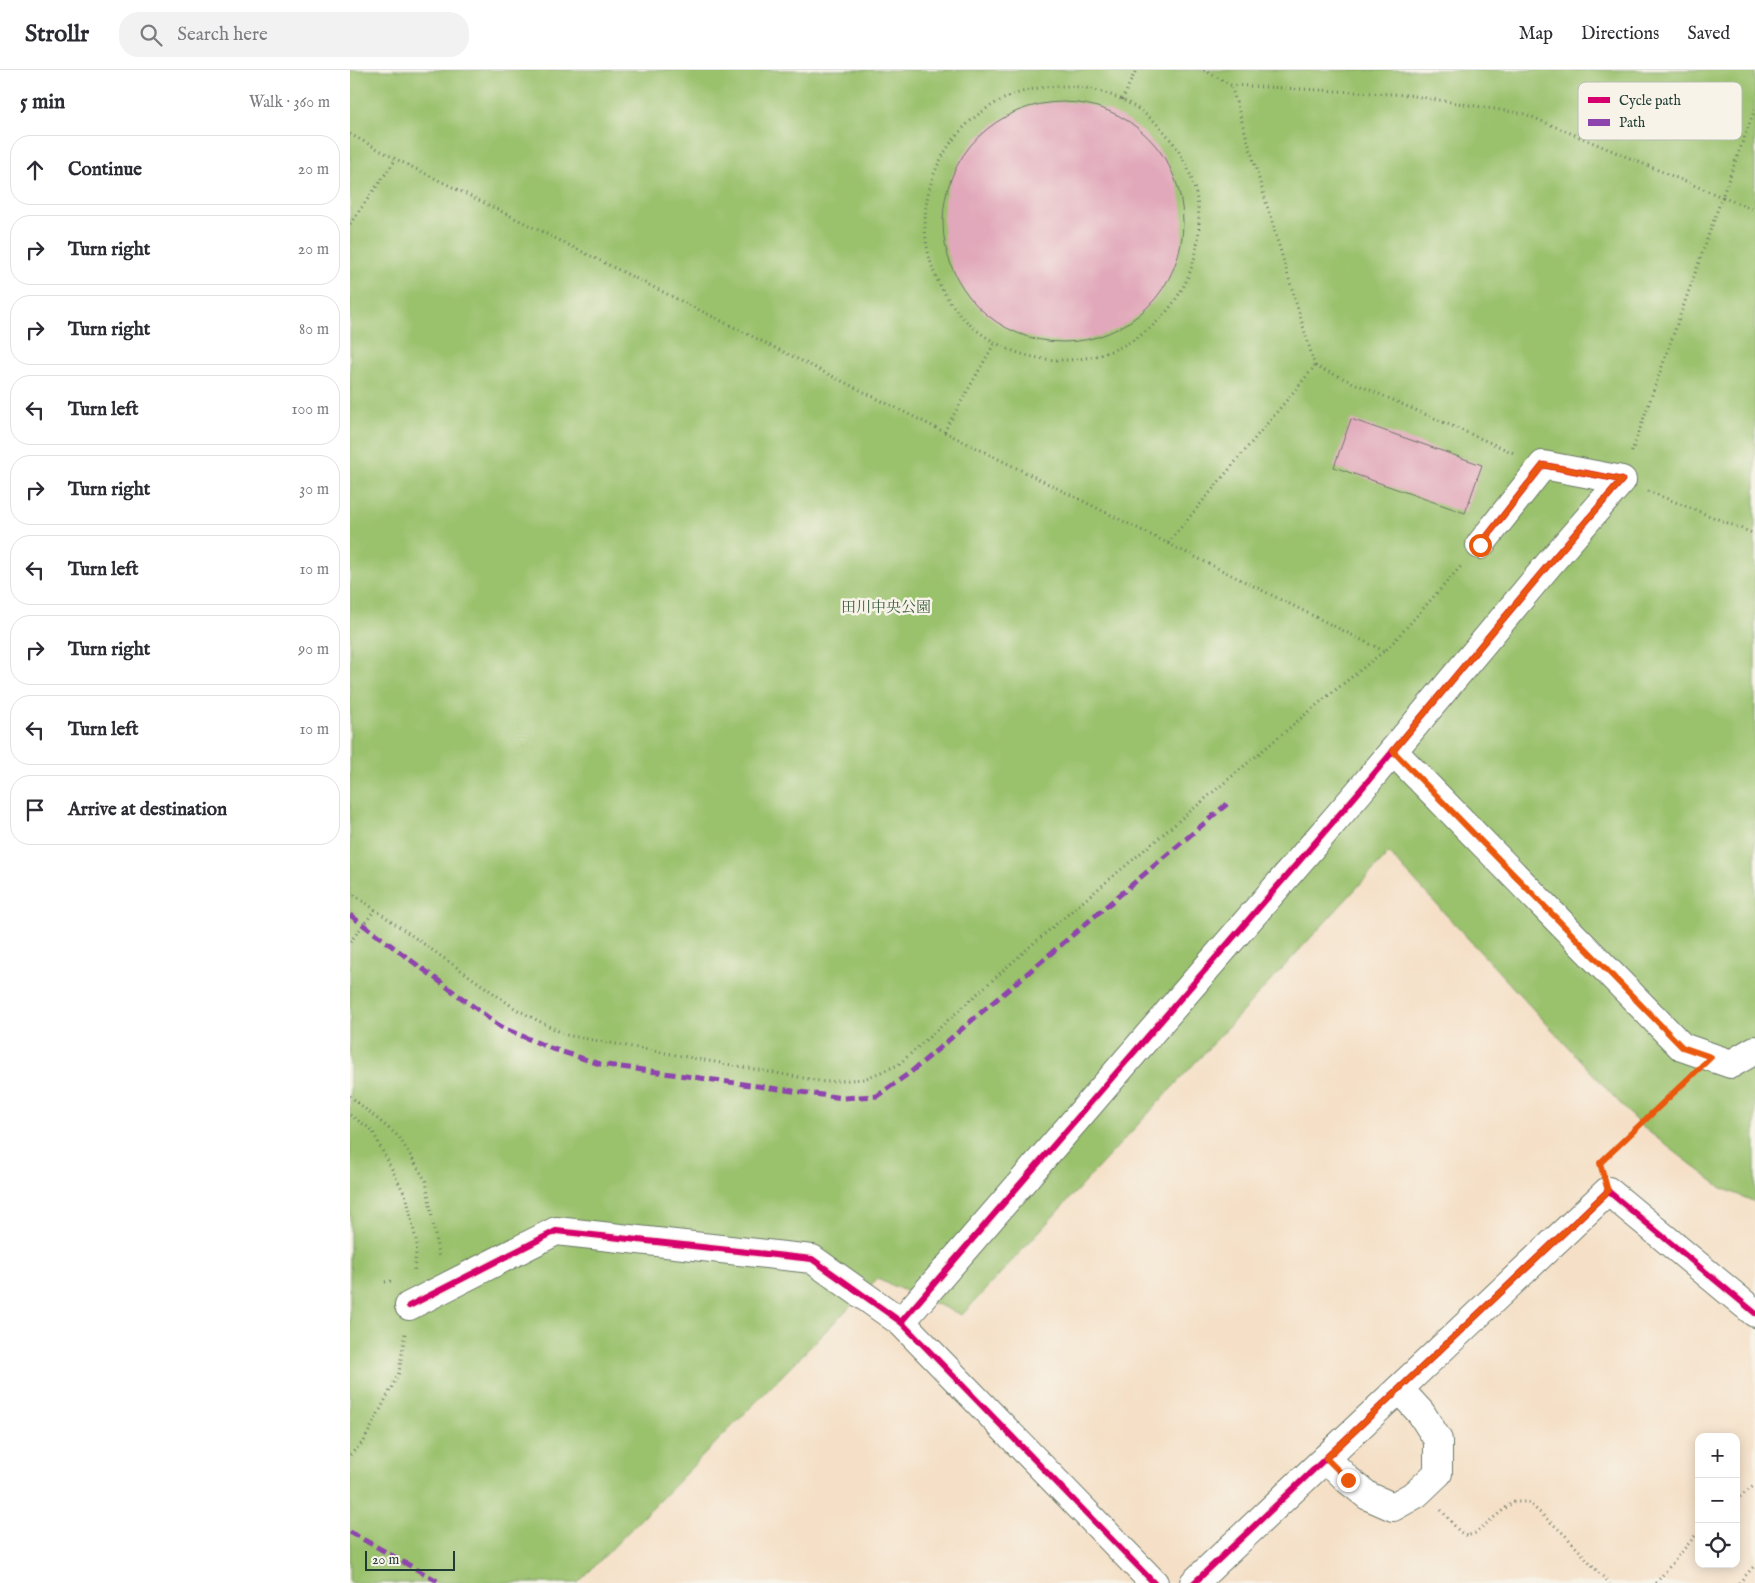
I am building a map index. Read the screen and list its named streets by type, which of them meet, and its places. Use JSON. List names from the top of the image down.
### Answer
{
  "parks": ["田川中央公園"],
  "legend": ["Cycle path", "Path"],
  "scale_bar": "20 m",
  "page": {
    "header": "Strollr",
    "search": "Search here",
    "nav": ["Map", "Directions", "Saved"],
    "heading": ["5 min", "Walk · 360 m"],
    "list": [
      ["Continue", "20 m"],
      ["Turn right", "20 m"],
      ["Turn right", "80 m"],
      ["Turn left", "100 m"],
      ["Turn right", "30 m"],
      ["Turn left", "10 m"],
      ["Turn right", "90 m"],
      ["Turn left", "10 m"],
      "Arrive at destination"
    ],
    "map_buttons": ["+", "−"],
    "scale": "20 m"
  }
}
